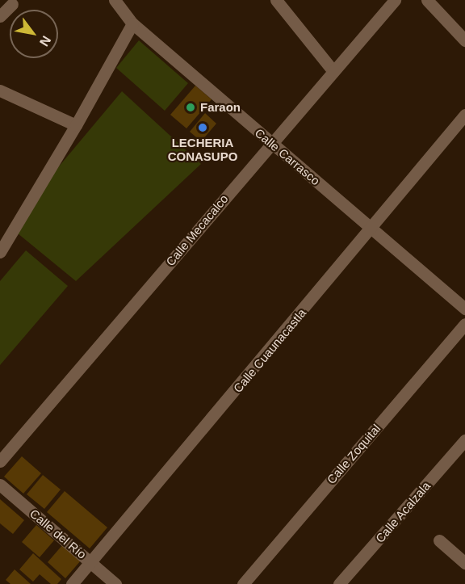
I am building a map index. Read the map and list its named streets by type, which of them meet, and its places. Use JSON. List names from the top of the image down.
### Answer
{
  "streets": {
    "street": [
      "Calle Carrasco",
      "Calle Mecacalco",
      "Calle Cuaunacastla",
      "Calle Zoquital",
      "Calle Acalzala",
      "Calle del Río"
    ]
  },
  "crossings": [
    ["Calle Carrasco", "Calle Mecacalco"],
    ["Calle Carrasco", "Calle Cuaunacastla"],
    ["Calle Cuaunacastla", "Calle del Río"]
  ],
  "places": ["Faraon", "LECHERIA CONASUPO"],
  "north": "bottom right"
}
